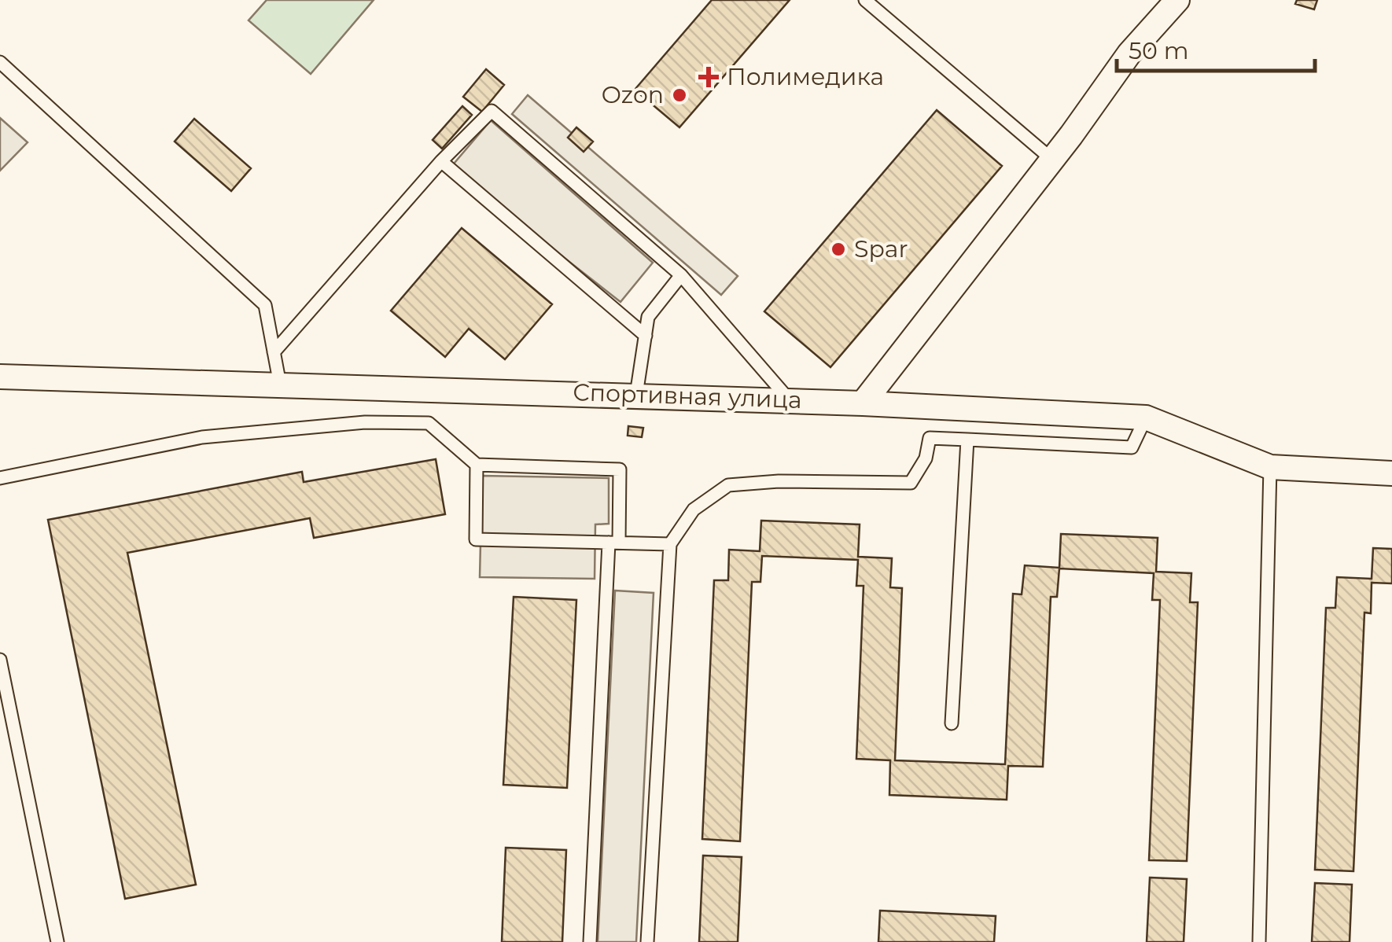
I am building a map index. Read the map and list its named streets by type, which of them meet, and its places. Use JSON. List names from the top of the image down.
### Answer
{
  "streets": {
    "street": ["Спортивная улица"]
  },
  "places": {
    "health": ["Полимедика"],
    "other": ["Ozon", "Spar"]
  },
  "scale_bar": "50 m"
}
